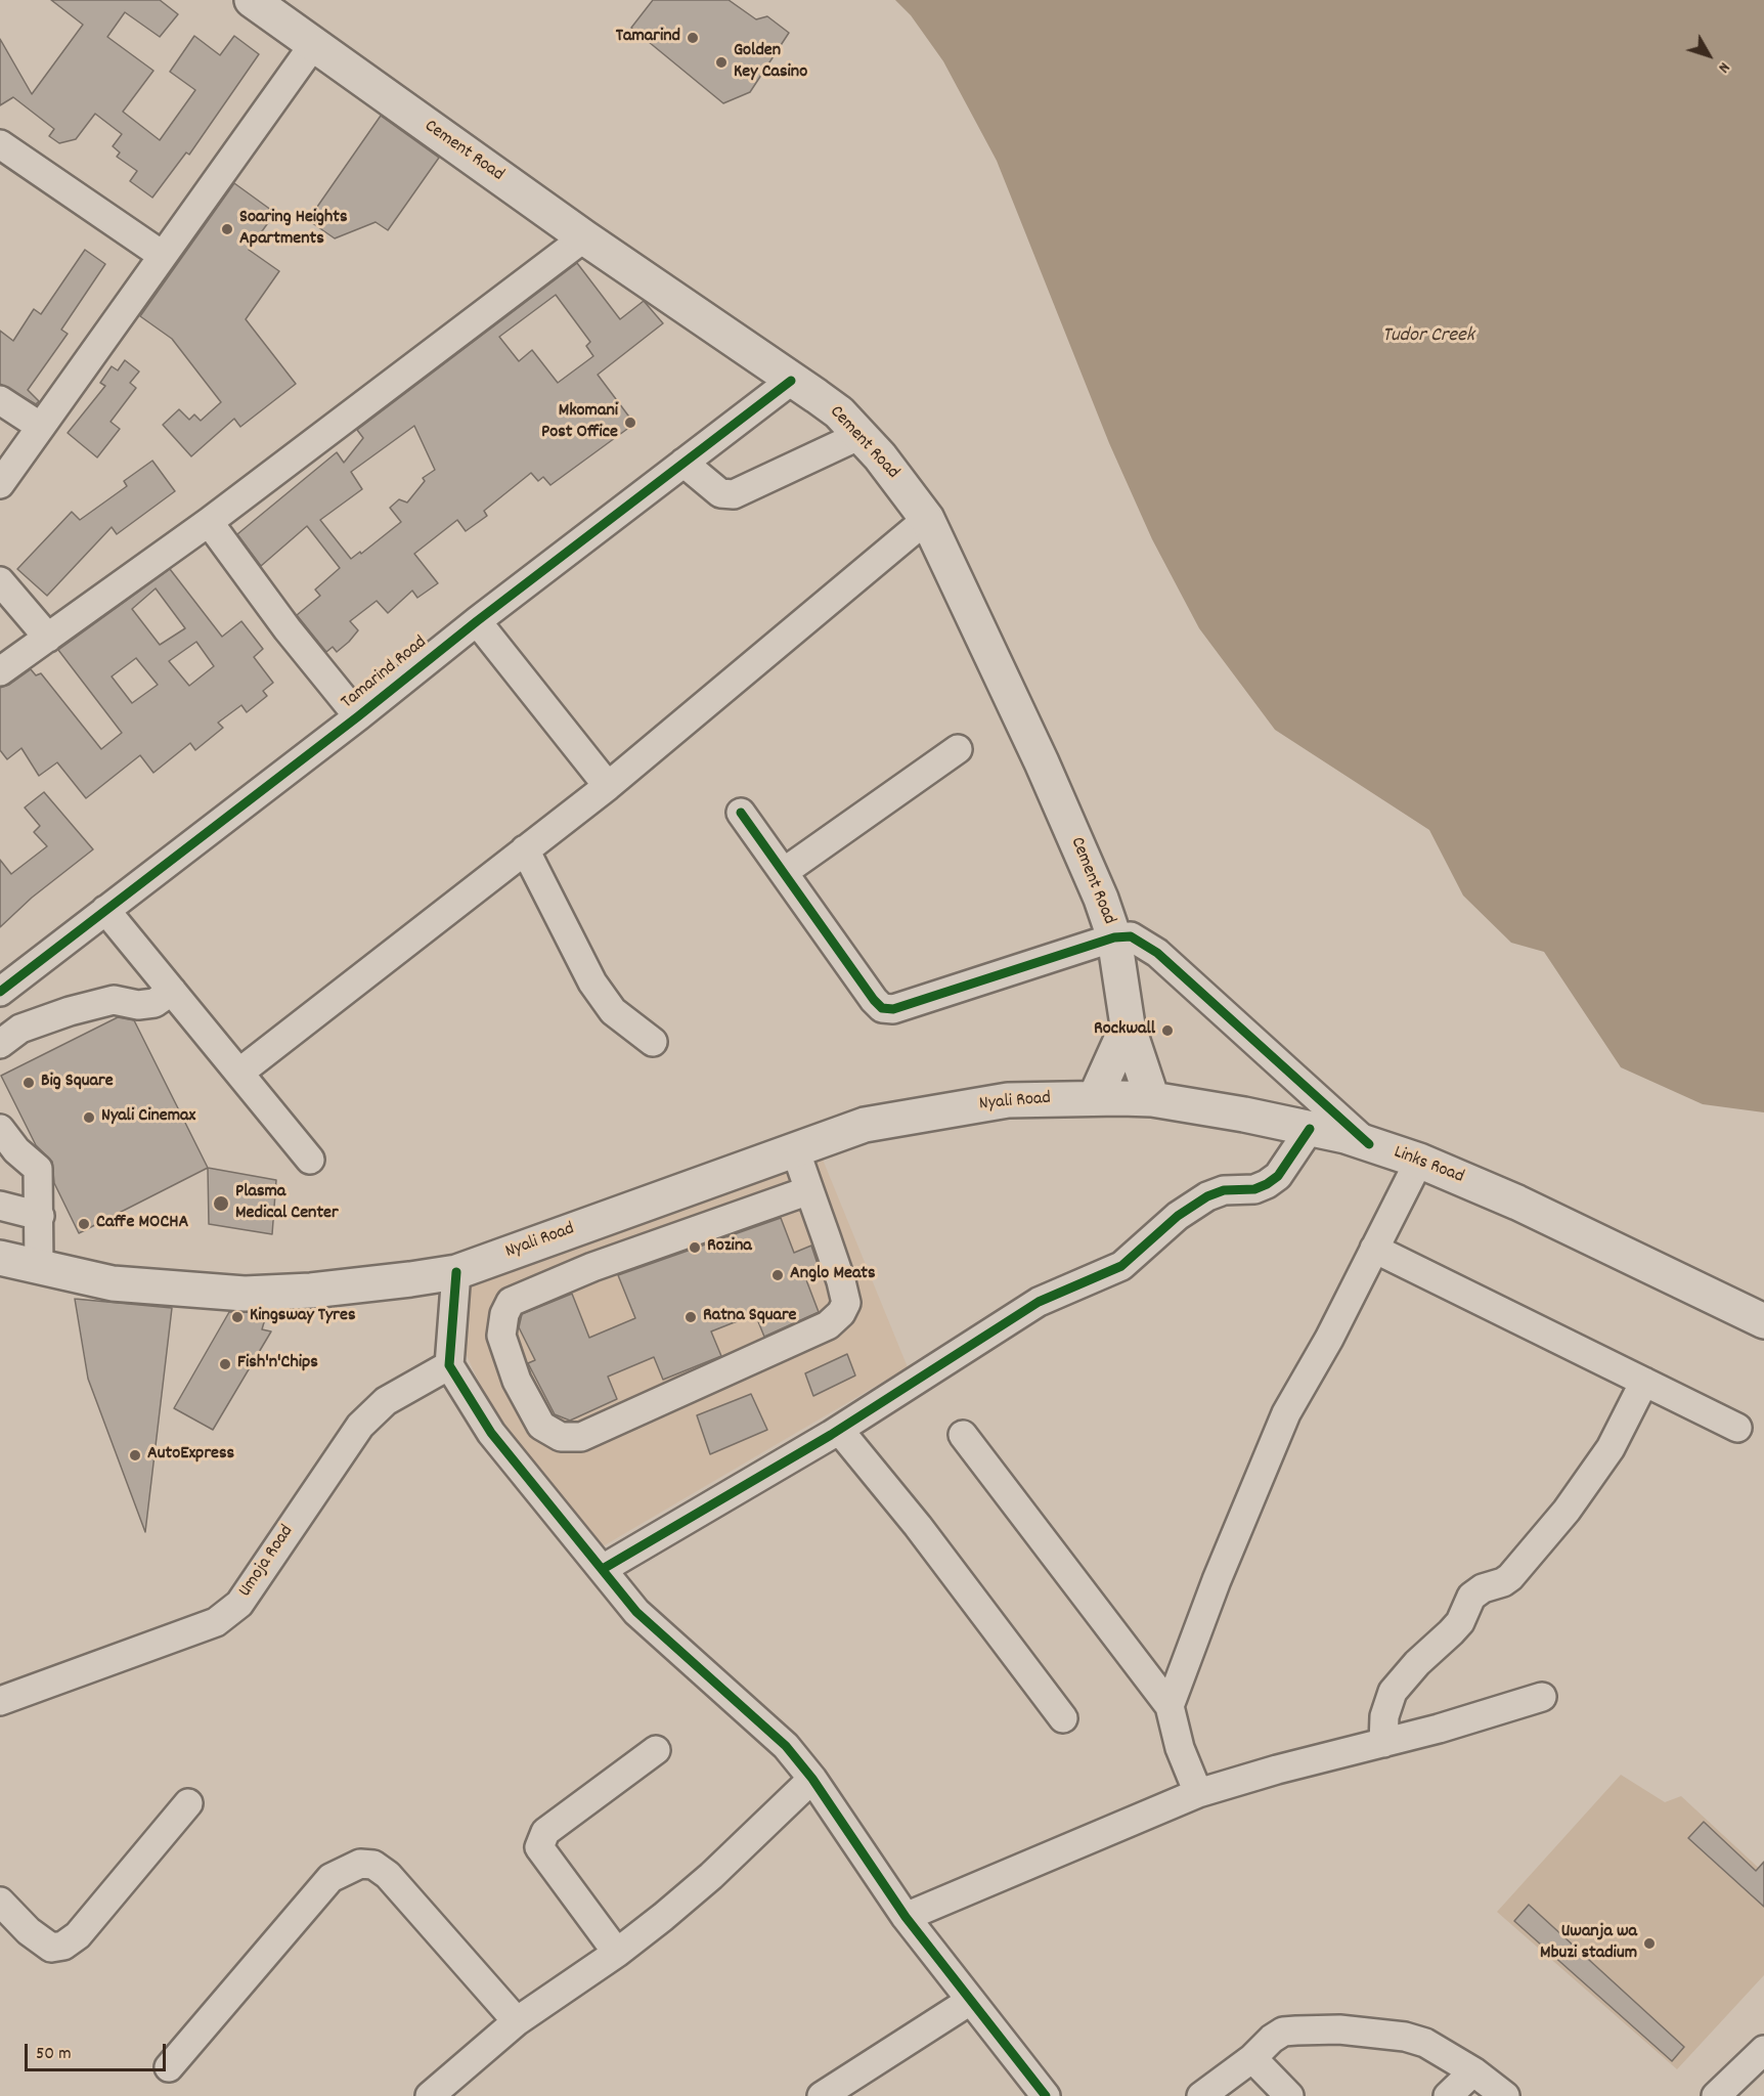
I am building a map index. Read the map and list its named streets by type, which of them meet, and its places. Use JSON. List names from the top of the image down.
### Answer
{
  "streets": {
    "main road": ["Cement Road", "Nyali Road", "Links Road"],
    "street": ["Tamarind Road", "Umoja Road"]
  },
  "crossings": [
    ["Cement Road", "Tamarind Road"],
    ["Cement Road", "Links Road"],
    ["Nyali Road", "Links Road"]
  ],
  "water": ["Tudor Creek"],
  "places": [
    "Tamarind",
    "Golden Key Casino",
    "Soaring Heights Apartments",
    "Mkomani Post Office",
    "Rockwall",
    "Big Square",
    "Nyali Cinemax",
    "Plasma Medical Center",
    "Caffe MOCHA",
    "Rozina",
    "Anglo Meats",
    "Kingsway Tyres",
    "Ratna Square",
    "Fish'n'Chips",
    "AutoExpress",
    "Uwanja wa Mbuzi stadium"
  ],
  "scale_bar": "50 m",
  "north": "bottom right"
}
